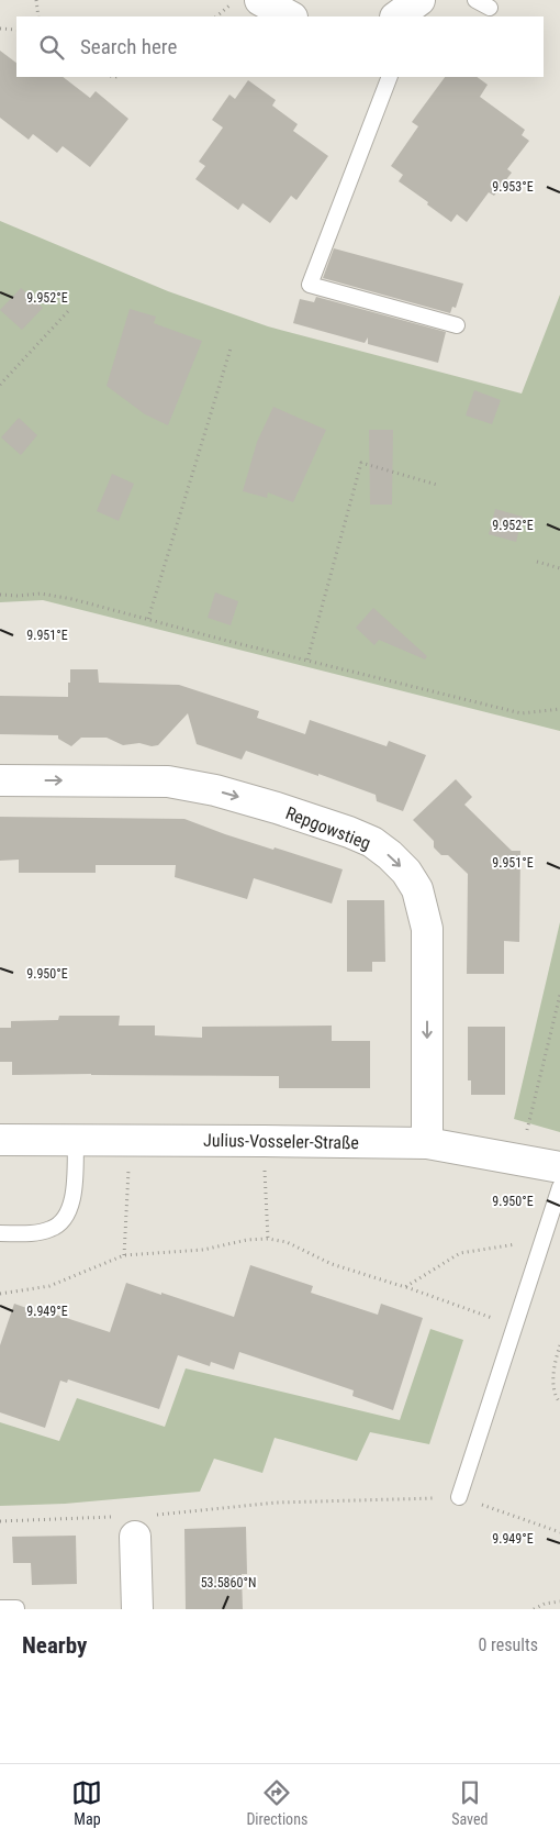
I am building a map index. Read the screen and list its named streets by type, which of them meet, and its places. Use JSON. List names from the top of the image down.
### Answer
{
  "streets": {
    "street": ["Repgowstieg", "Julius-Vosseler-Straße"]
  },
  "crossings": [
    ["Repgowstieg", "Julius-Vosseler-Straße"]
  ],
  "page": {
    "search": "Search here",
    "heading": ["Nearby", "0 results"],
    "nav": ["Map", "Directions", "Saved"]
  },
  "coordinates": [
    "9.953°E",
    "9.952°E",
    "9.951°E",
    "9.950°E",
    "9.949°E",
    "53.5860°N"
  ]
}
